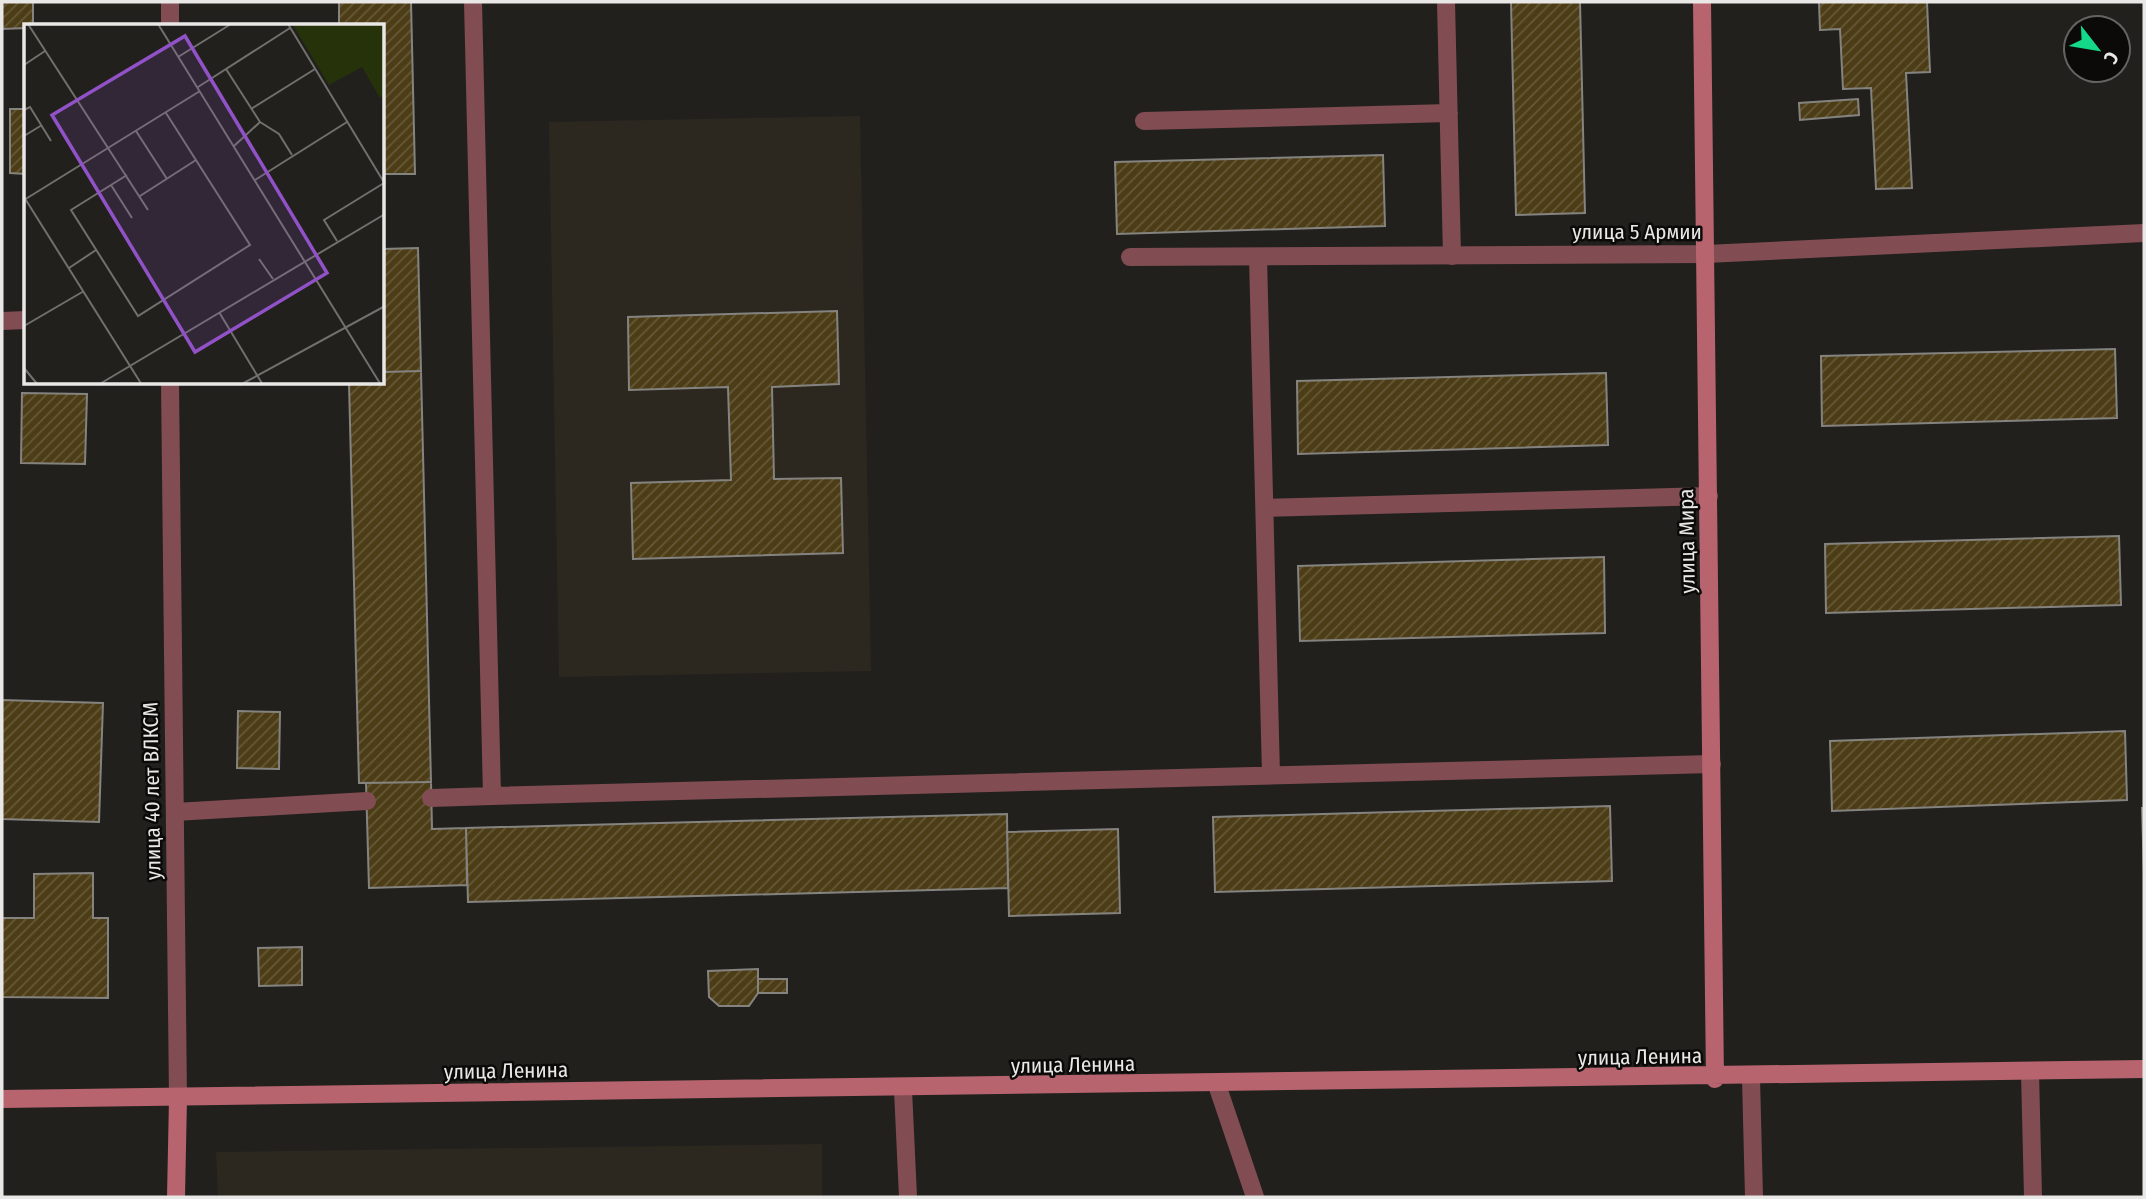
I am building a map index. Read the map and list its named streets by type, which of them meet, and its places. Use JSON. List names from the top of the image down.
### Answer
{
  "streets": {
    "main road": ["улица Мира", "улица 40 лет ВЛКСМ", "улица Ленина"],
    "street": ["улица 5 Армии"]
  },
  "crossings": [
    ["улица 5 Армии", "улица Мира"],
    ["улица Мира", "улица Ленина"],
    ["улица 40 лет ВЛКСМ", "улица Ленина"]
  ],
  "north": "bottom right"
}
